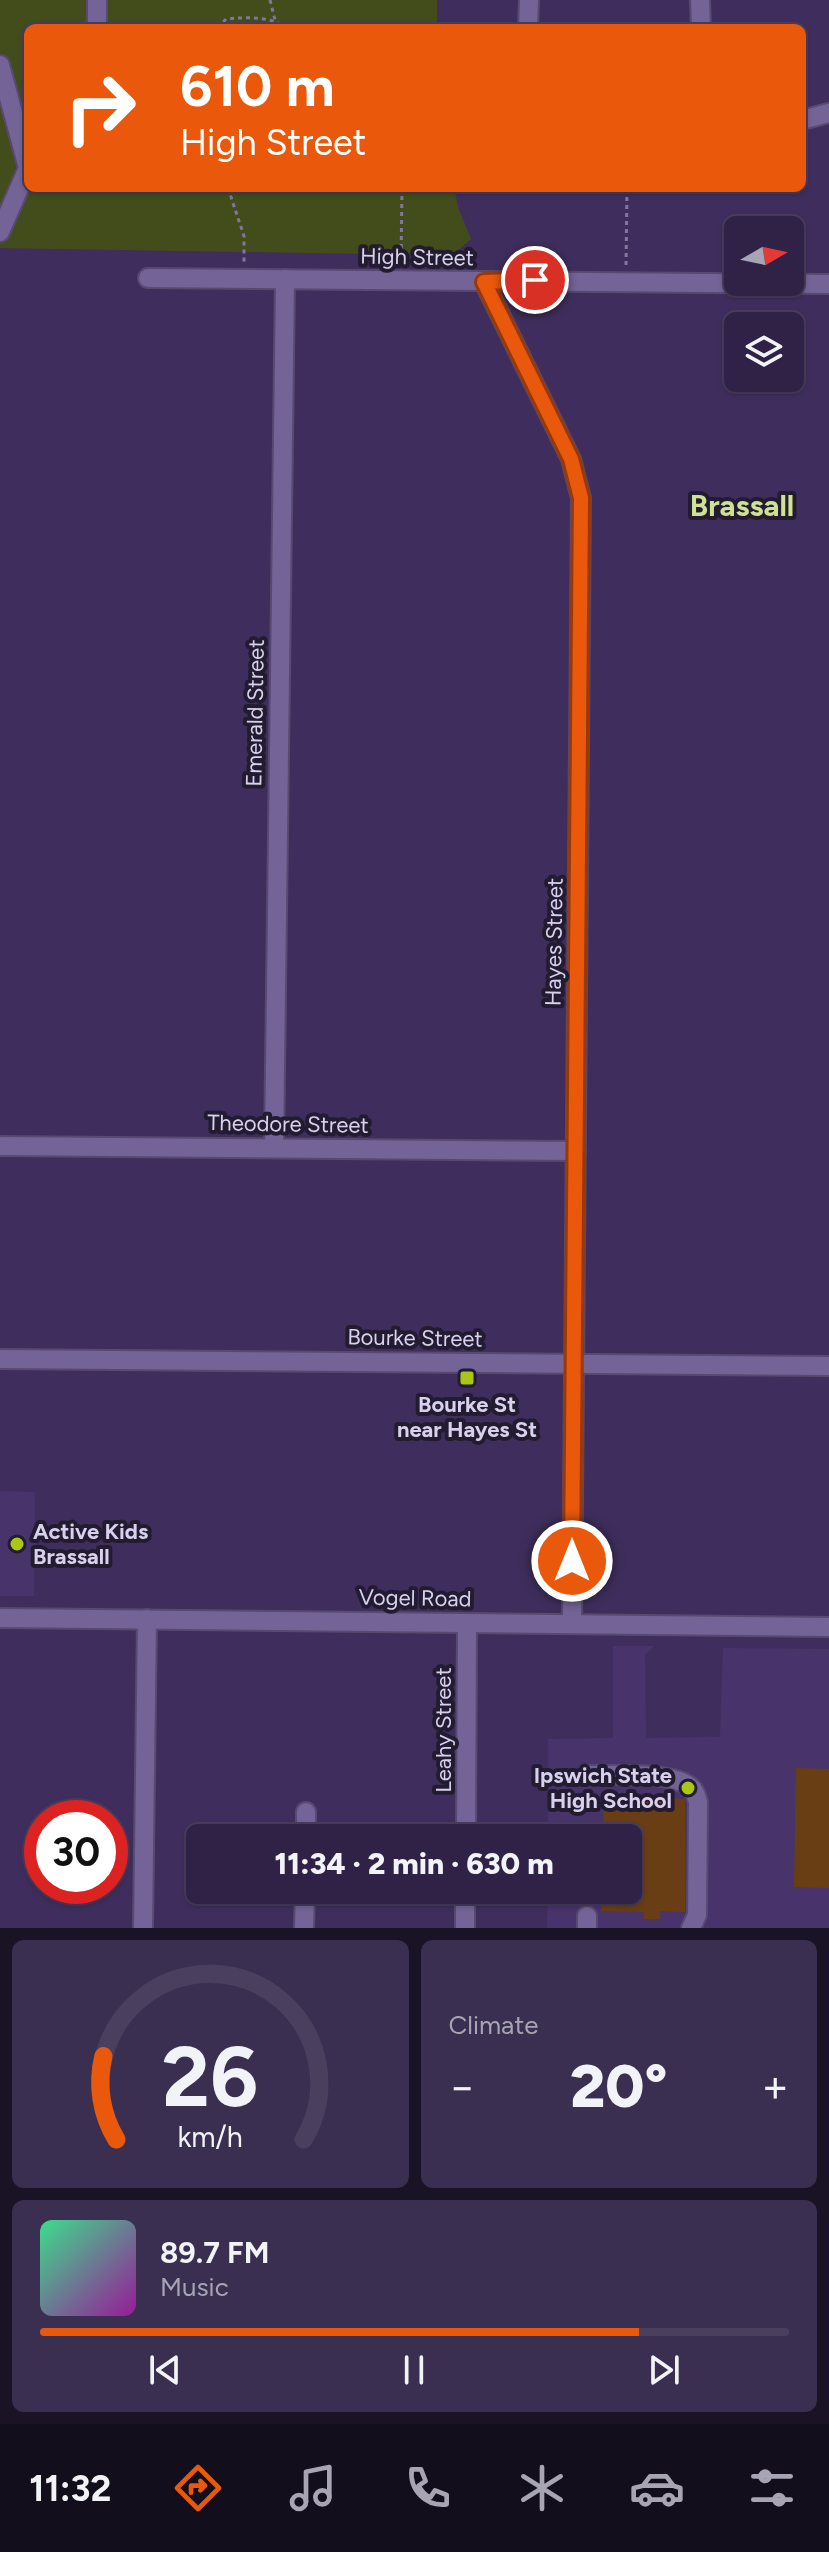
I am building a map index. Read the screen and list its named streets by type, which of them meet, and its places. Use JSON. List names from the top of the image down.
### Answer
{
  "streets": {
    "street": [
      "High Street",
      "Emerald Street",
      "Hayes Street",
      "Theodore Street",
      "Bourke Street",
      "Vogel Road",
      "Leahy Street"
    ]
  },
  "crossings": [
    ["High Street", "Emerald Street"],
    ["High Street", "Hayes Street"],
    ["Emerald Street", "Theodore Street"],
    ["Hayes Street", "Theodore Street"],
    ["Hayes Street", "Bourke Street"],
    ["Hayes Street", "Vogel Road"],
    ["Vogel Road", "Leahy Street"]
  ],
  "districts": ["Brassall"],
  "places": {
    "transit": ["Bourke St near Hayes St"],
    "other": ["Active Kids Brassall", "Ipswich State High School"]
  },
  "north": "right",
  "page": {
    "turn": ["610 m", "High Street"],
    "limit": "30",
    "trip": "11:34 · 2 min · 630 m",
    "tile": "Climate",
    "heat": ["−", "20°", "+"],
    "song": ["89.7 FM", "Music"],
    "tabs": "11:32",
    "gauge": ["26", "km/h"]
  }
}
